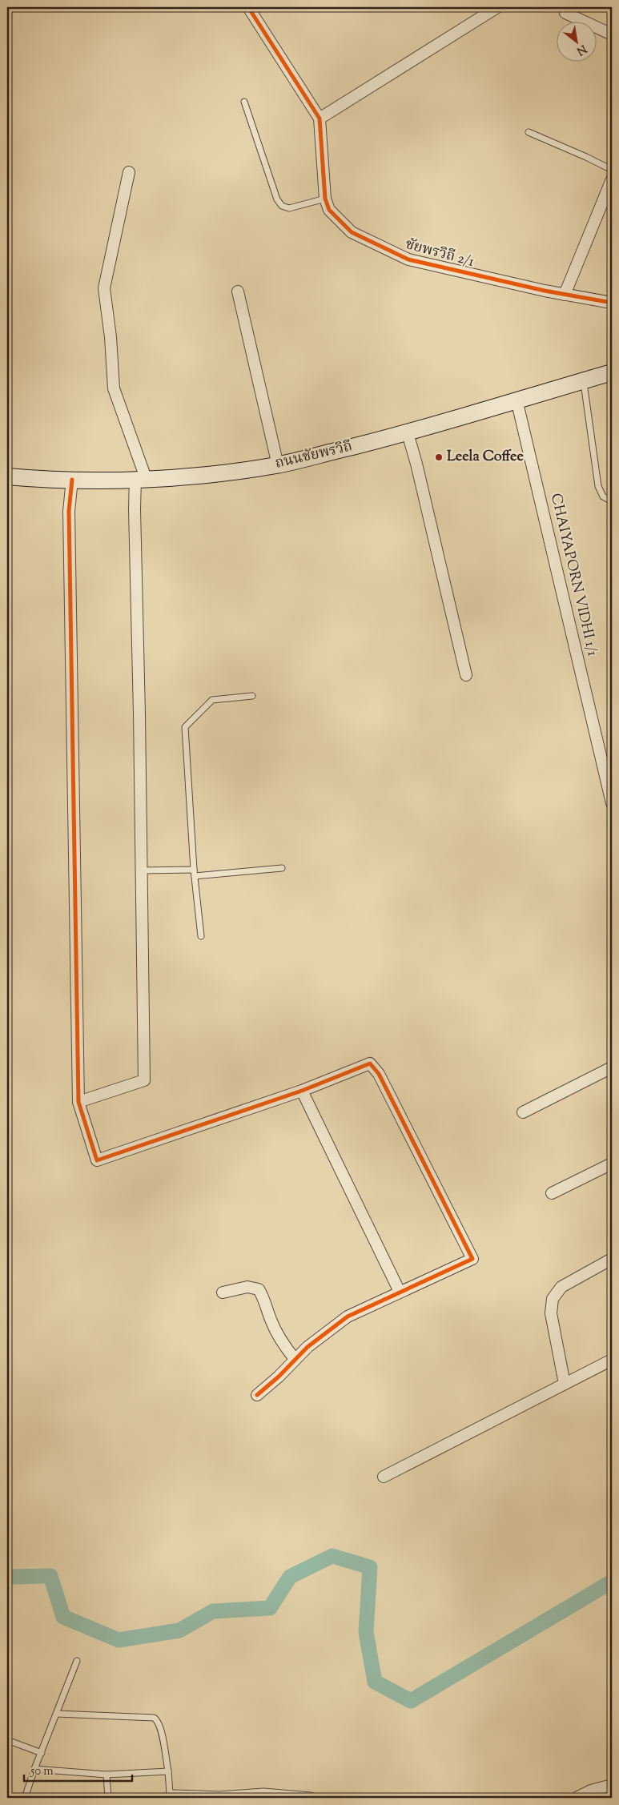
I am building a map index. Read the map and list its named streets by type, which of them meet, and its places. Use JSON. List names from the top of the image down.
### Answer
{
  "streets": {
    "main road": ["ถนนชัยพรวิถี"],
    "street": ["ชัยพรวิถี 2/1", "CHAIYAPORN VIDHI 1/1"]
  },
  "crossings": [
    ["ถนนชัยพรวิถี", "CHAIYAPORN VIDHI 1/1"]
  ],
  "places": ["Leela Coffee"],
  "scale_bar": "50 m",
  "north": "bottom right"
}
